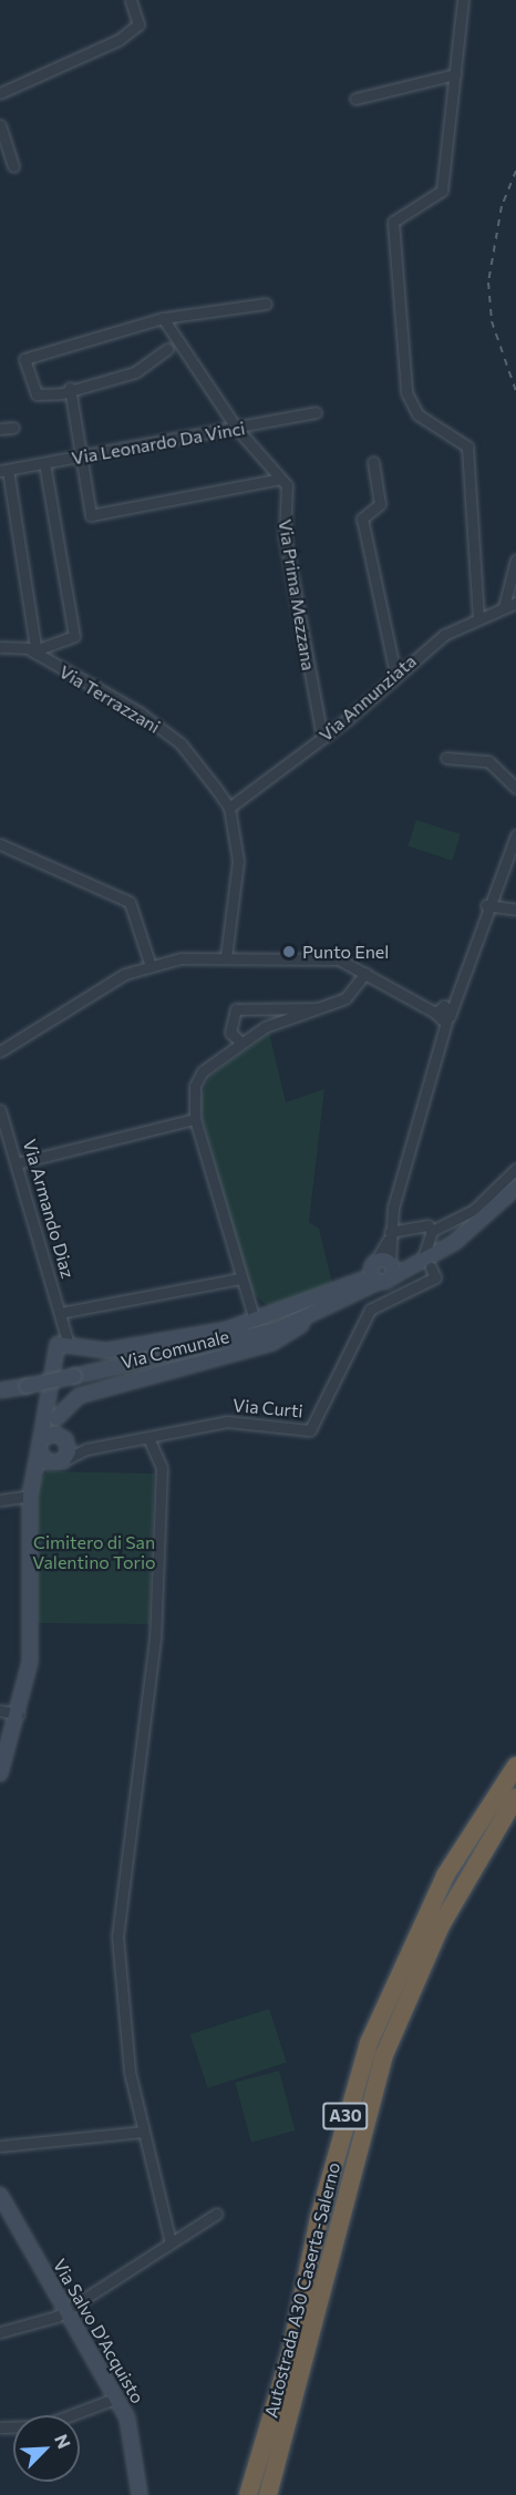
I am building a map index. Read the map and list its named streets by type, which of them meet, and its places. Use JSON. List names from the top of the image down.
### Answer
{
  "streets": {
    "highway": ["A30", "Autostrada A30 Caserta-Salerno"],
    "street": [
      "Via Leonardo Da Vinci",
      "Via Prima Mezzana",
      "Via Annunziata",
      "Via Terrazzani",
      "Via Armando Diaz",
      "Via Comunale",
      "Via Curti",
      "Via Salvo D'Acquisto"
    ]
  },
  "crossings": [
    ["Via Prima Mezzana", "Via Annunziata"],
    ["Via Annunziata", "Via Terrazzani"]
  ],
  "parks": ["Cimitero di San Valentino Torio"],
  "places": ["Punto Enel"],
  "north": "top right"
}
